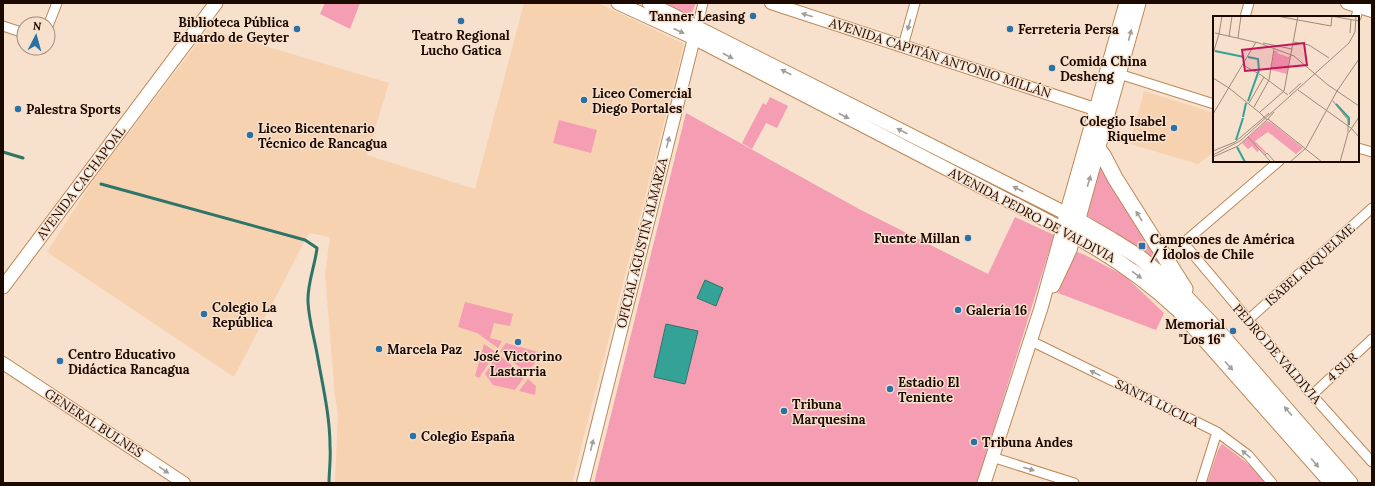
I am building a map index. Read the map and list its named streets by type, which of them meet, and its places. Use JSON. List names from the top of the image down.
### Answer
{
  "streets": {
    "main road": ["AVENIDA CACHAPOAL", "AVENIDA PEDRO DE VALDIVIA"],
    "street": [
      "AVENIDA CAPITÁN ANTONIO MILLÁN",
      "OFICIAL AGUSTÍN ALMARZA",
      "ISABEL RIQUELME",
      "PEDRO DE VALDIVIA",
      "4 SUR",
      "SANTA LUCILA",
      "GENERAL BULNES"
    ]
  },
  "crossings": [
    ["AVENIDA PEDRO DE VALDIVIA", "OFICIAL AGUSTÍN ALMARZA"],
    ["ISABEL RIQUELME", "PEDRO DE VALDIVIA"],
    ["PEDRO DE VALDIVIA", "4 SUR"]
  ],
  "one_way": [
    "AVENIDA CAPITÁN ANTONIO MILLÁN",
    "OFICIAL AGUSTÍN ALMARZA",
    "SANTA LUCILA",
    "GENERAL BULNES"
  ],
  "places": {
    "other": [
      "Tanner Leasing",
      "Teatro Regional Lucho Gatica",
      "Biblioteca Pública Eduardo de Geyter",
      "Ferreteria Persa",
      "Comida China Desheng",
      "Liceo Comercial Diego Portales",
      "Palestra Sports",
      "Colegio Isabel Riquelme",
      "Liceo Bicentenario Técnico de Rancagua",
      "Fuente Millan",
      "Galería 16",
      "Colegio La República",
      "Memorial \"Los 16\"",
      "José Victorino Lastarria",
      "Marcela Paz",
      "Centro Educativo Didáctica Rancagua",
      "Estadio El Teniente",
      "Tribuna Marquesina",
      "Colegio España",
      "Tribuna Andes"
    ],
    "transit": ["Campeones de América / Ídolos de Chile"]
  },
  "north": "top"
}
